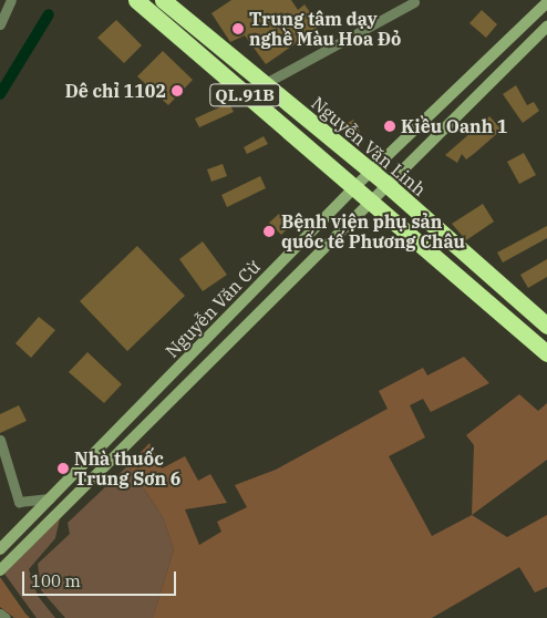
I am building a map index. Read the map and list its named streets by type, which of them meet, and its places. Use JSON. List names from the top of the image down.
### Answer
{
  "streets": {
    "highway": ["QL.91B", "Nguyễn Văn Linh"],
    "main road": ["Nguyễn Văn Cừ"]
  },
  "crossings": [
    ["QL.91B", "Nguyễn Văn Cừ"],
    ["Nguyễn Văn Linh", "Nguyễn Văn Cừ"]
  ],
  "places": [
    "Trung tâm dạy nghề Màu Hoa Đỏ",
    "Dê chỉ 1102",
    "Kiều Oanh 1",
    "Bệnh viện phụ sản quốc tế Phương Châu",
    "Nhà thuốc Trung Sơn 6"
  ],
  "scale_bar": "100 m"
}
